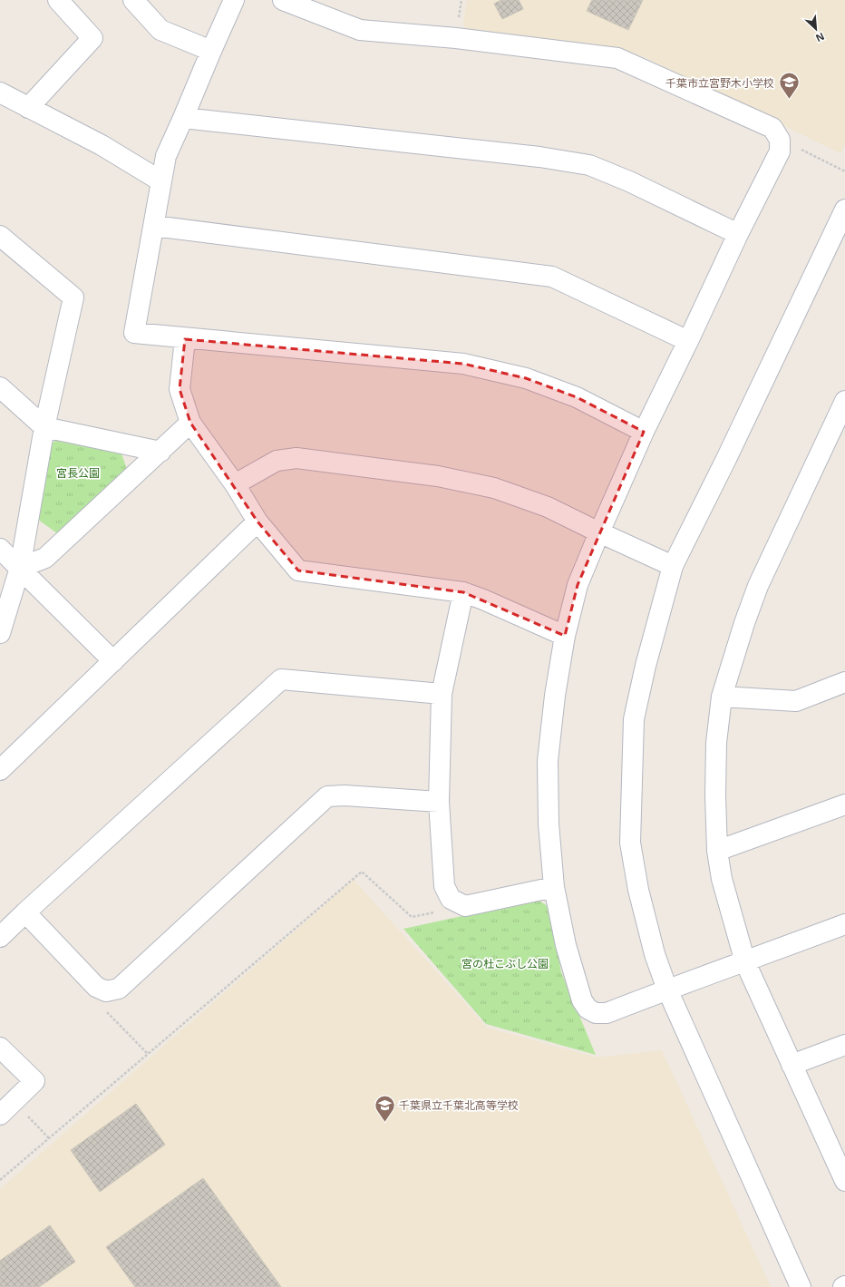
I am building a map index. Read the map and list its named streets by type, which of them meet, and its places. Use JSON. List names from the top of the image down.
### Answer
{
  "parks": ["宮長公園", "宮の杜こぶし公園"],
  "places": {
    "school or university": ["千葉市立宮野木小学校", "千葉県立千葉北高等学校"]
  },
  "north": "bottom right"
}
